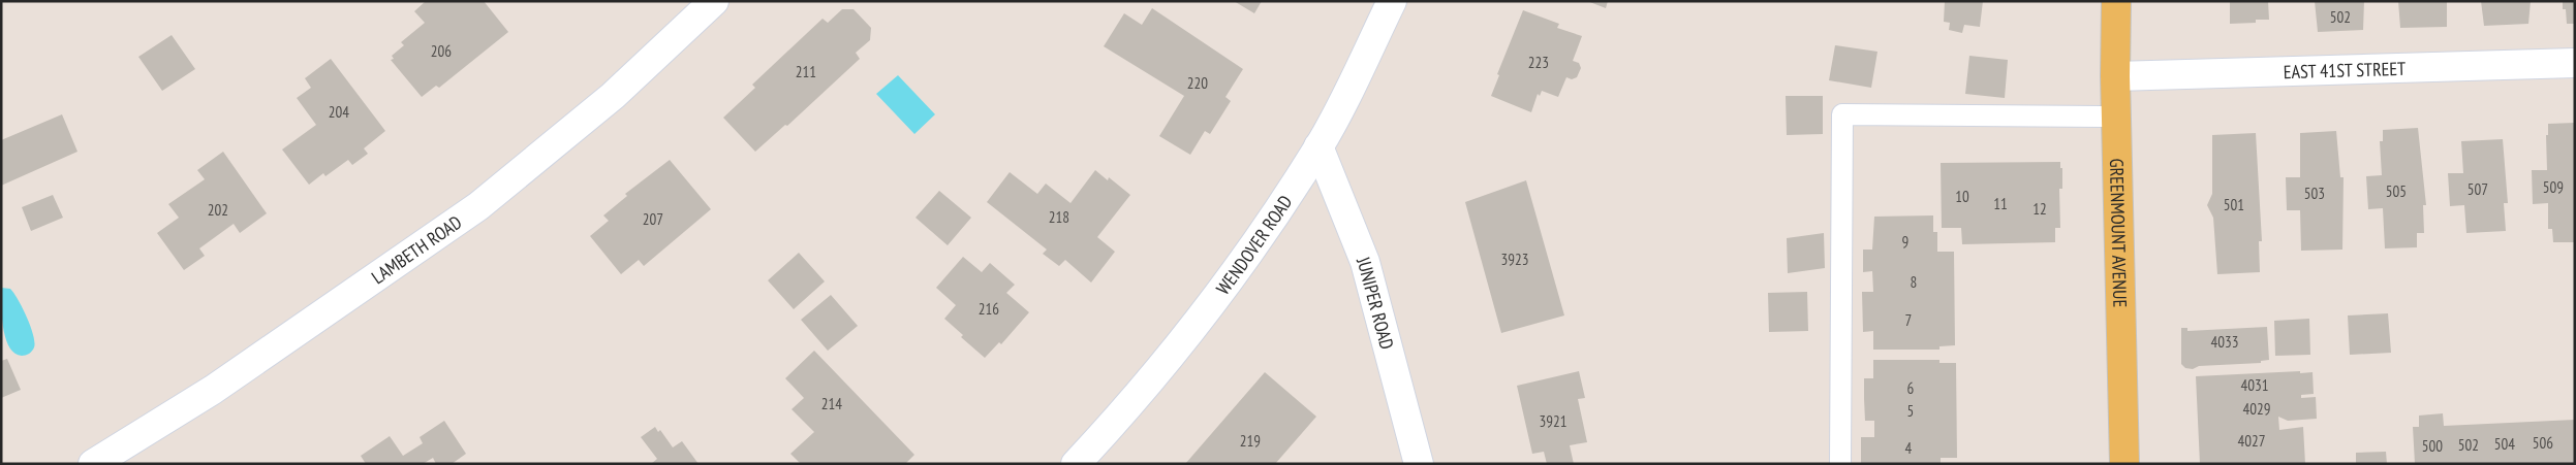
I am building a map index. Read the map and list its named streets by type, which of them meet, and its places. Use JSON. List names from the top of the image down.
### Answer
{
  "streets": {
    "main road": ["GREENMOUNT AVENUE"],
    "street": [
      "EAST 41ST STREET",
      "WENDOVER ROAD",
      "LAMBETH ROAD",
      "JUNIPER ROAD"
    ]
  },
  "crossings": [
    ["EAST 41ST STREET", "GREENMOUNT AVENUE"],
    ["WENDOVER ROAD", "JUNIPER ROAD"]
  ],
  "house_numbers": [
    "502",
    "206",
    "223",
    "211",
    "220",
    "204",
    "509",
    "507",
    "505",
    "503",
    "10",
    "11",
    "501",
    "12",
    "202",
    "218",
    "207",
    "9",
    "3923",
    "8",
    "216",
    "7",
    "4033",
    "4031",
    "6",
    "214",
    "4029",
    "5",
    "3921",
    "219",
    "4027",
    "506",
    "504",
    "502",
    "500",
    "4"
  ]
}
